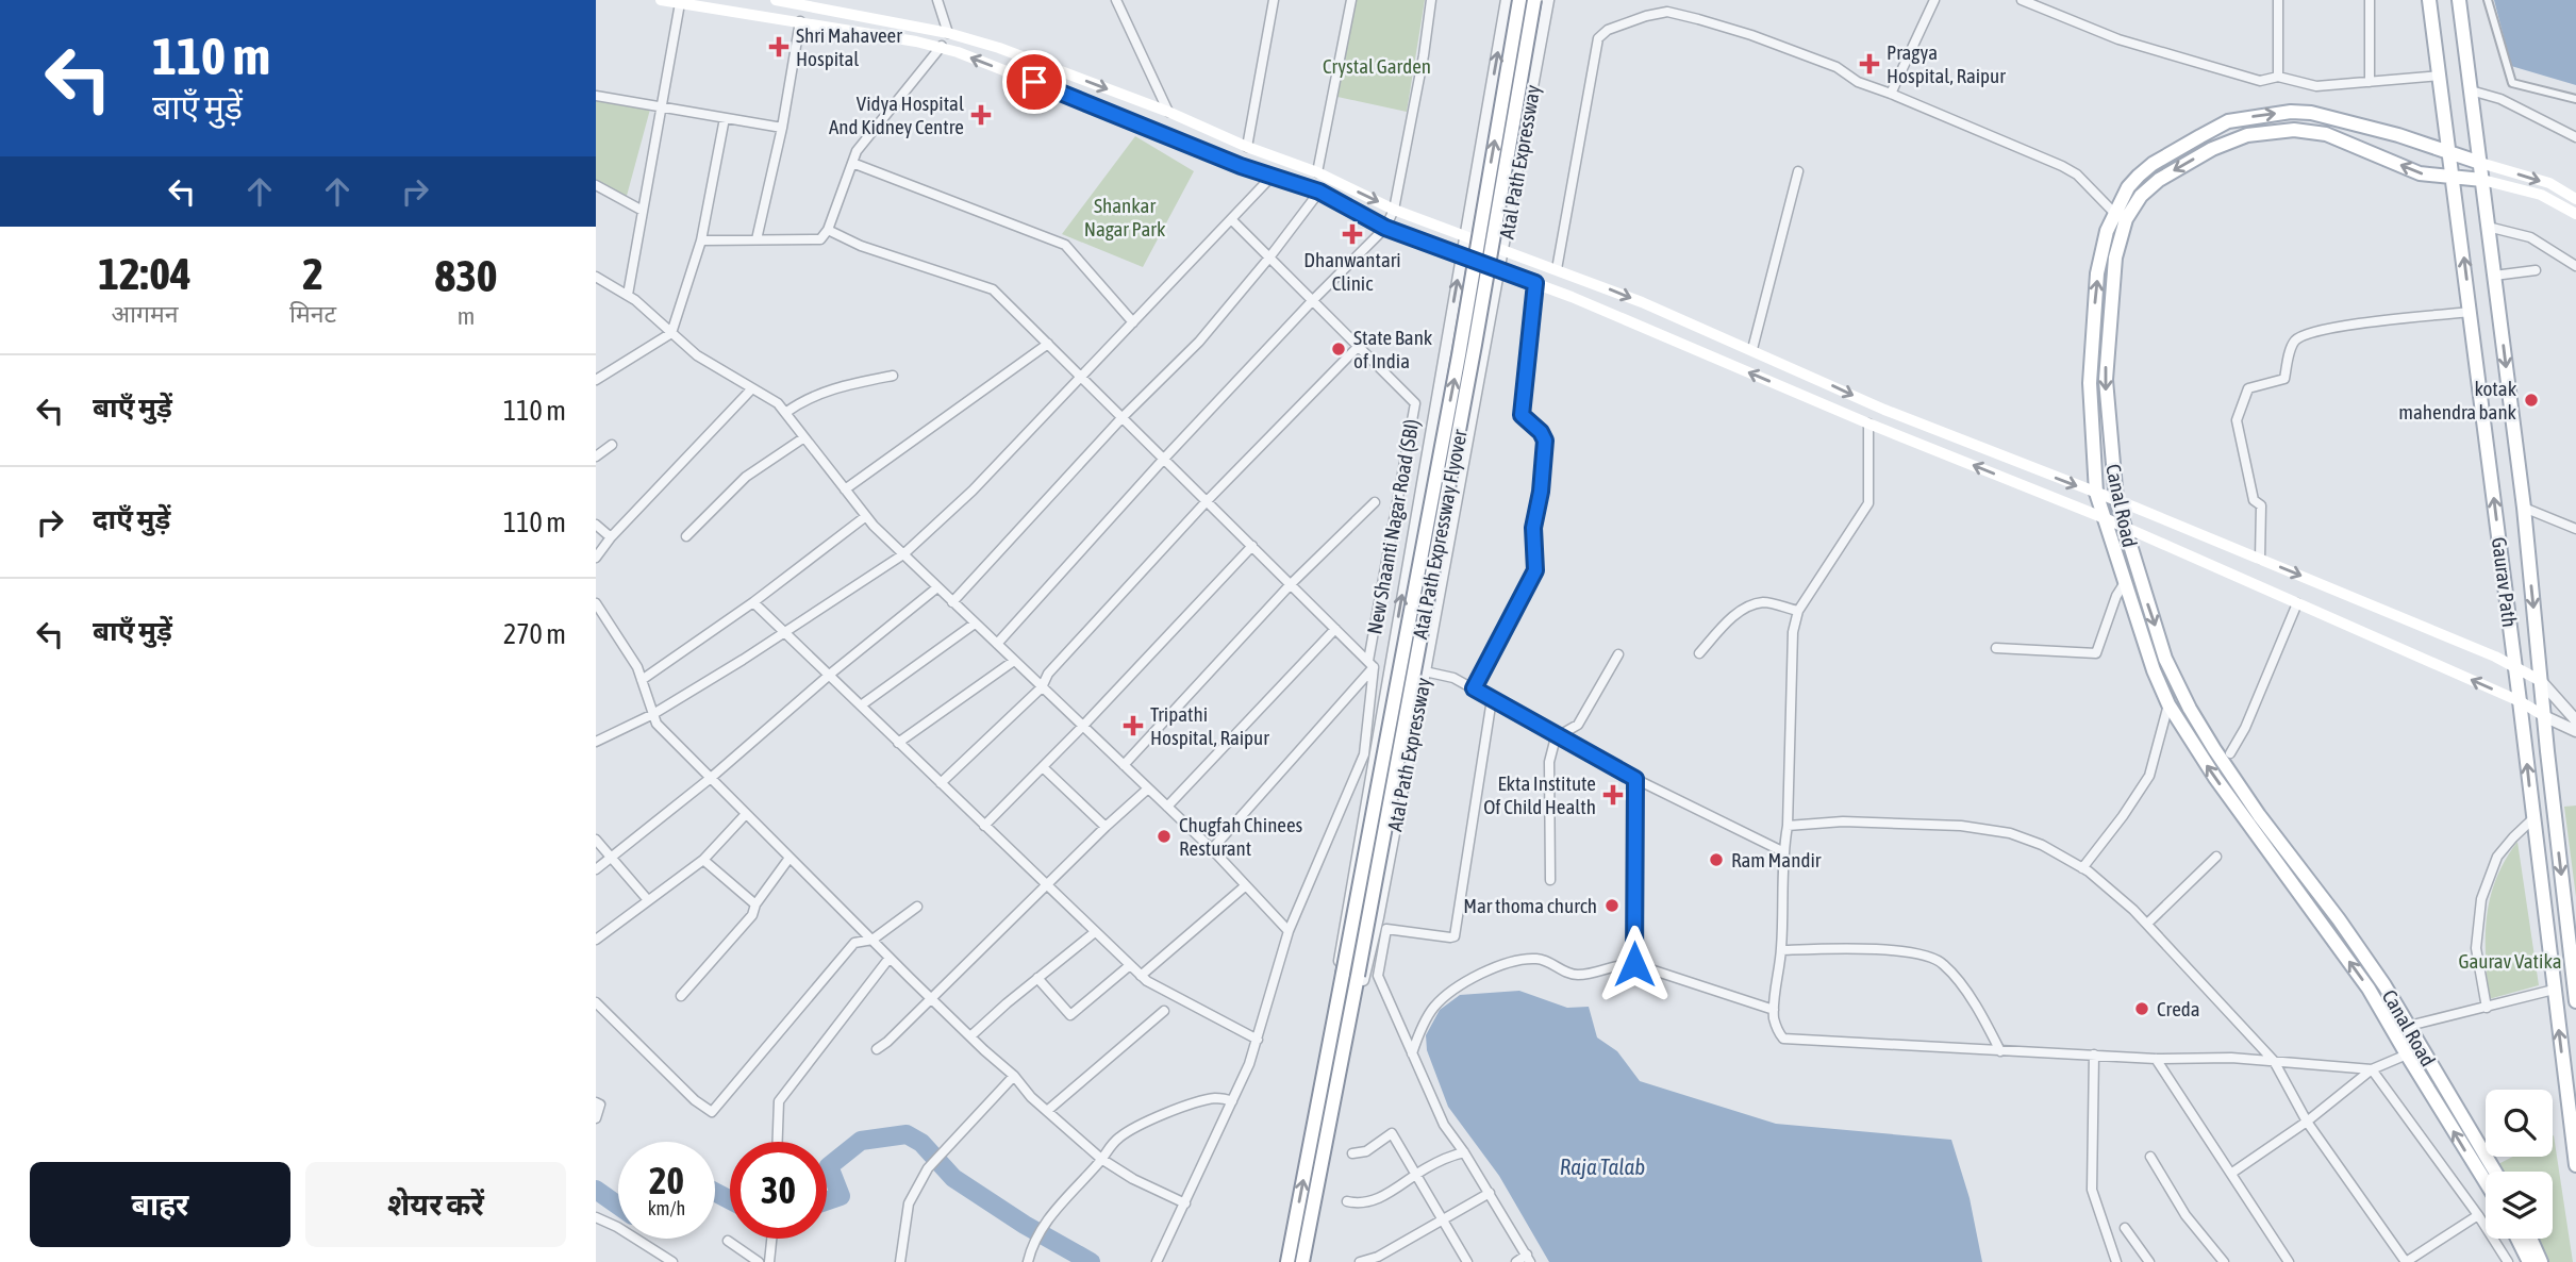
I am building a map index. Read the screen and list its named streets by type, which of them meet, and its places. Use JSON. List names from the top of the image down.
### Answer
{
  "streets": {
    "main road": ["Canal Road", "Atal Path Expressway Flyover", "Gaurav Path"],
    "street": ["Atal Path Expressway", "New Shaanti Nagar Road (SBI)"]
  },
  "crossings": [
    ["Atal Path Expressway", "Atal Path Expressway Flyover"],
    ["Canal Road", "Gaurav Path"]
  ],
  "water": ["Raja Talab"],
  "parks": ["Crystal Garden", "Shankar Nagar Park", "Gaurav Vatika"],
  "places": {
    "health": [
      "Shri Mahaveer Hospital",
      "Pragya Hospital, Raipur",
      "Vidya Hospital And Kidney Centre",
      "Dhanwantari Clinic",
      "Tripathi Hospital, Raipur",
      "Ekta Institute Of Child Health"
    ],
    "other": [
      "State Bank of India",
      "kotak mahendra bank",
      "Chugfah Chinees Resturant",
      "Ram Mandir",
      "Mar thoma church",
      "Creda"
    ]
  },
  "page": {
    "turn": ["110 m", "बाएँ मुड़ें"],
    "eta": [
      "12:04",
      "आगमन",
      "2",
      "मिनट",
      "830",
      "m"
    ],
    "list": [
      {
        "name": "बाएँ मुड़ें",
        "value": "110 m"
      },
      {
        "name": "दाएँ मुड़ें",
        "value": "110 m"
      },
      {
        "name": "बाएँ मुड़ें",
        "value": "270 m"
      }
    ],
    "speed": "20 km/h",
    "limit": "30",
    "buttons": ["बाहर", "शेयर करें"]
  }
}
